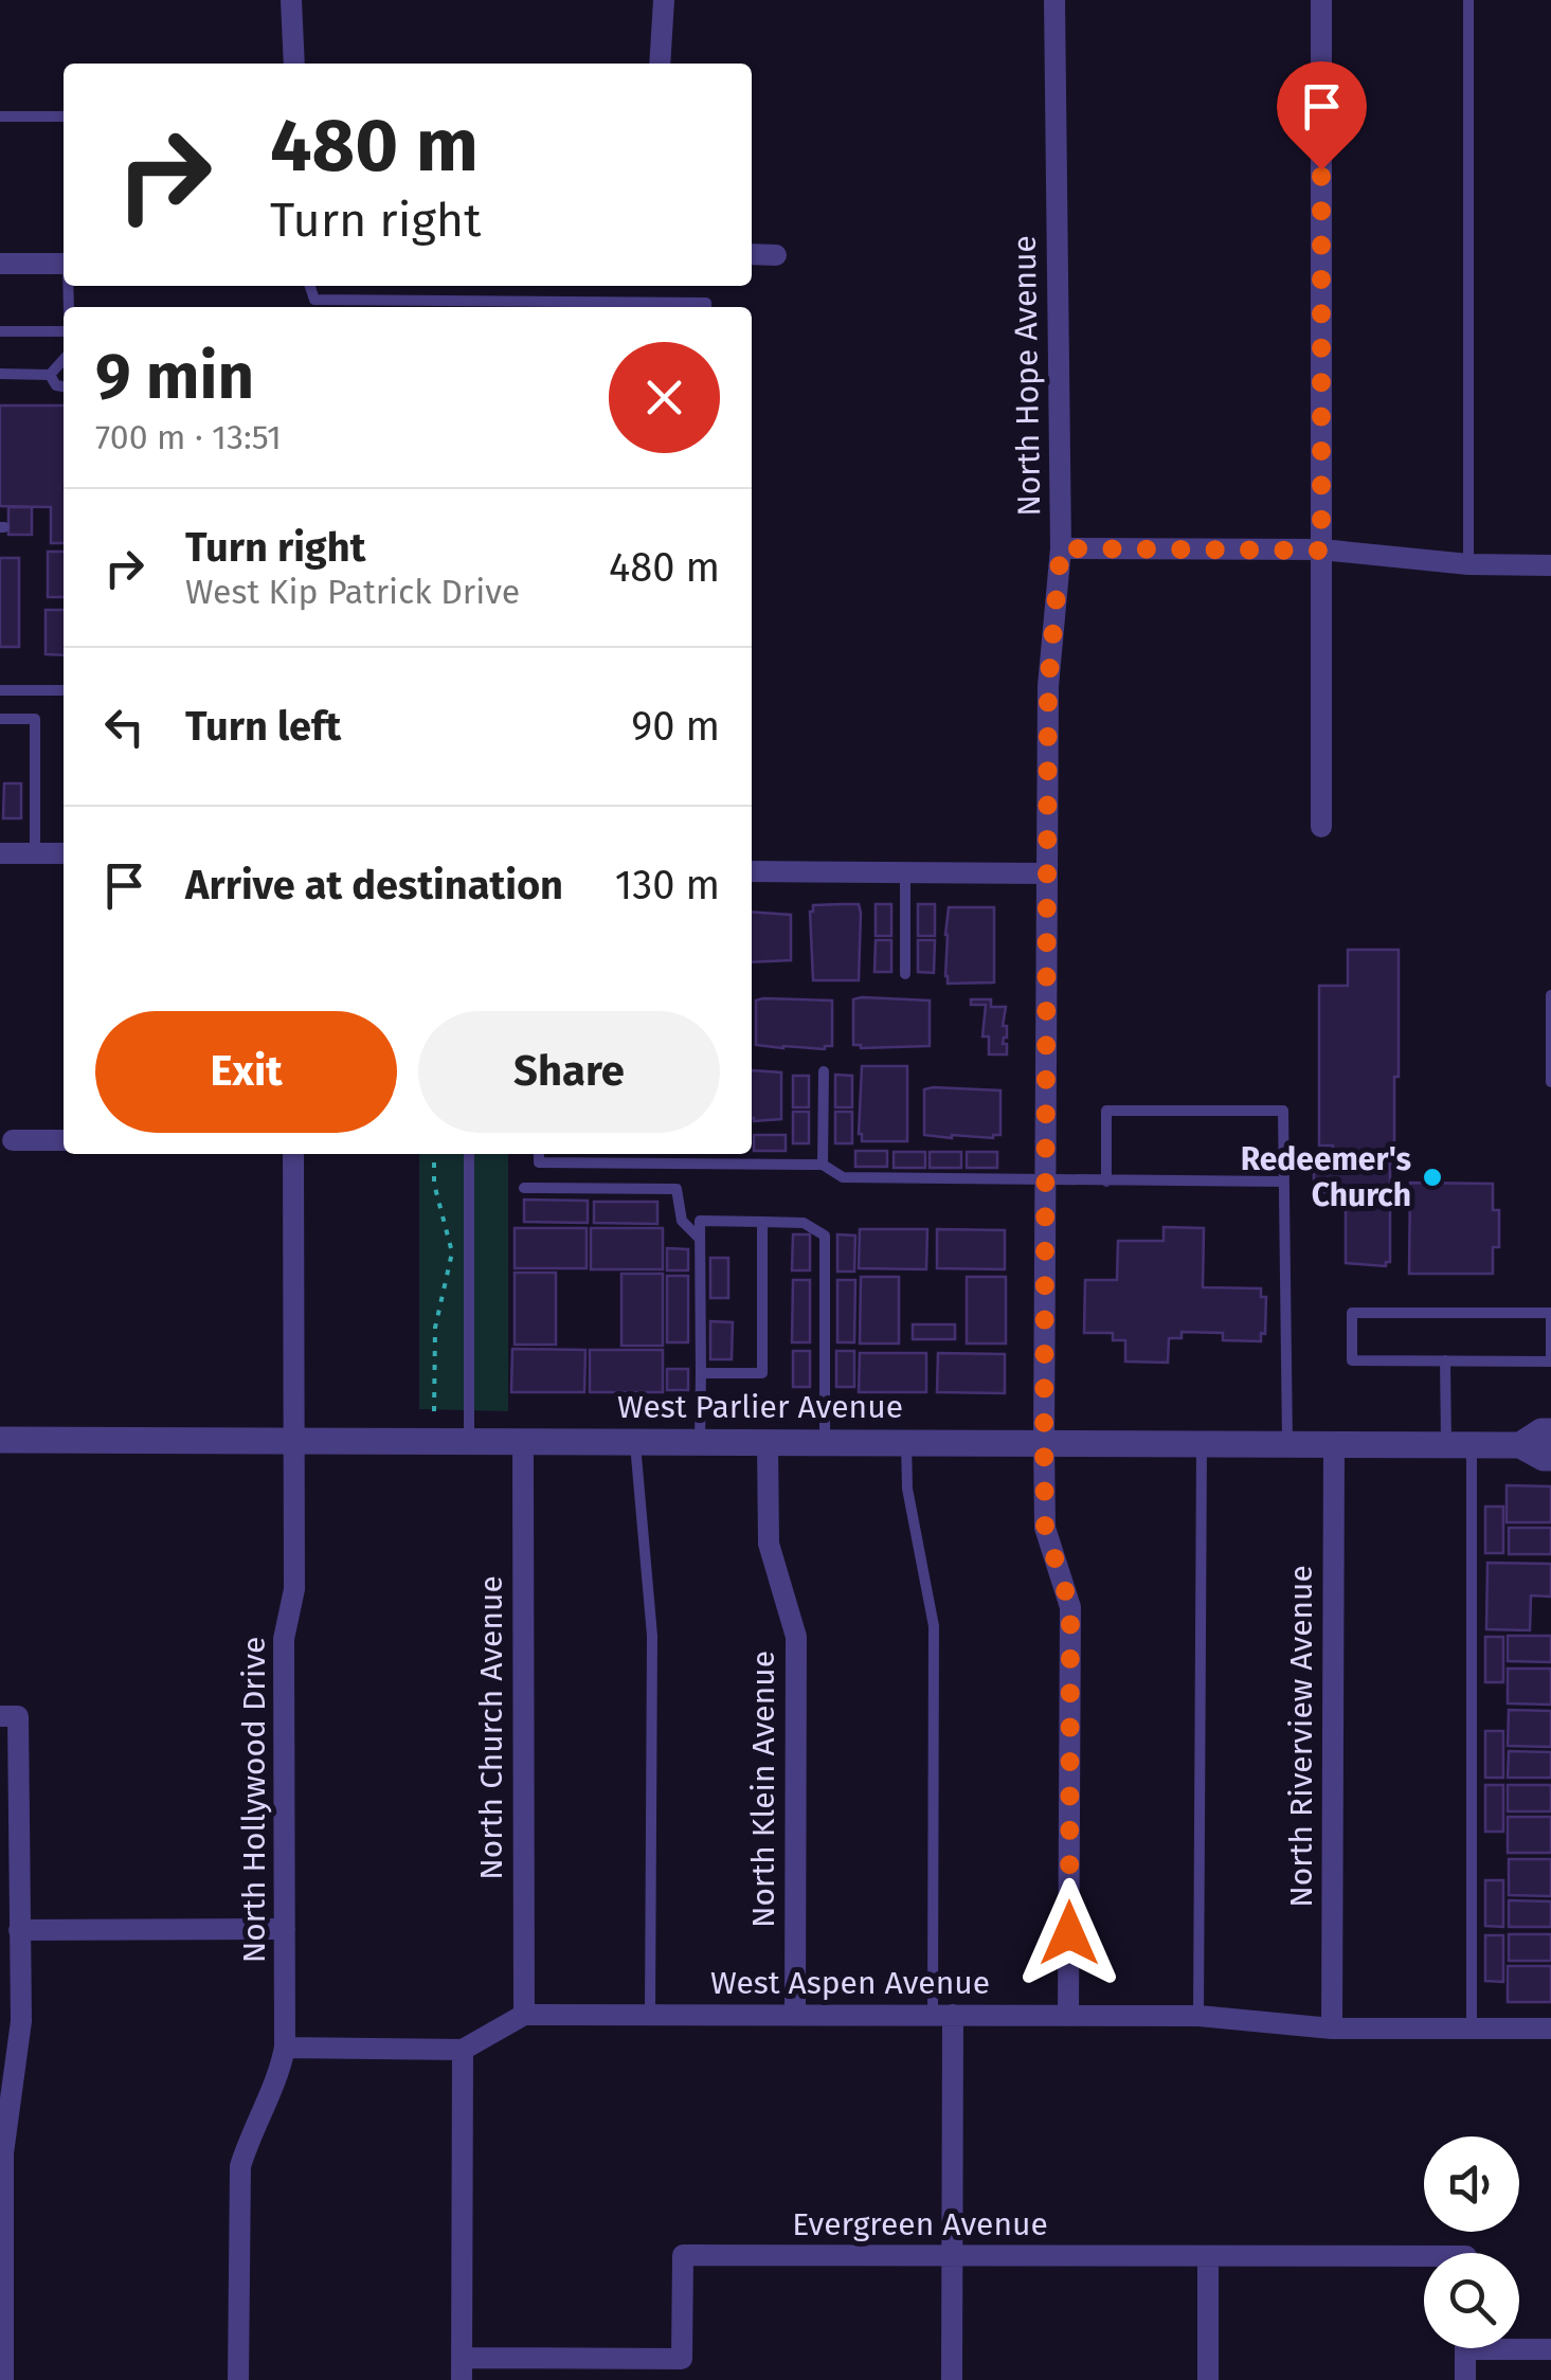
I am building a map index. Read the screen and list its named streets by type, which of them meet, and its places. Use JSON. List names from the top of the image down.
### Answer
{
  "streets": {
    "street": [
      "North Hope Avenue",
      "West Parlier Avenue",
      "North Church Avenue",
      "North Riverview Avenue",
      "North Klein Avenue",
      "North Hollywood Drive",
      "West Aspen Avenue",
      "Evergreen Avenue"
    ]
  },
  "crossings": [
    ["North Hope Avenue", "West Parlier Avenue"],
    ["North Hope Avenue", "West Aspen Avenue"],
    ["West Parlier Avenue", "North Church Avenue"],
    ["West Parlier Avenue", "North Riverview Avenue"],
    ["West Parlier Avenue", "North Klein Avenue"],
    ["West Parlier Avenue", "North Hollywood Drive"],
    ["North Church Avenue", "West Aspen Avenue"],
    ["North Riverview Avenue", "West Aspen Avenue"],
    ["North Klein Avenue", "West Aspen Avenue"],
    ["North Hollywood Drive", "West Aspen Avenue"]
  ],
  "places": ["Redeemer's Church"],
  "page": {
    "turn": ["480 m", "Turn right"],
    "heading": ["9 min", "700 m · 13:51"],
    "list": [
      {
        "name": "Turn right",
        "note": "West Kip Patrick Drive",
        "value": "480 m"
      },
      {
        "name": "Turn left",
        "value": "90 m"
      },
      {
        "name": "Arrive at destination",
        "value": "130 m"
      }
    ],
    "buttons": ["Exit", "Share"]
  }
}
